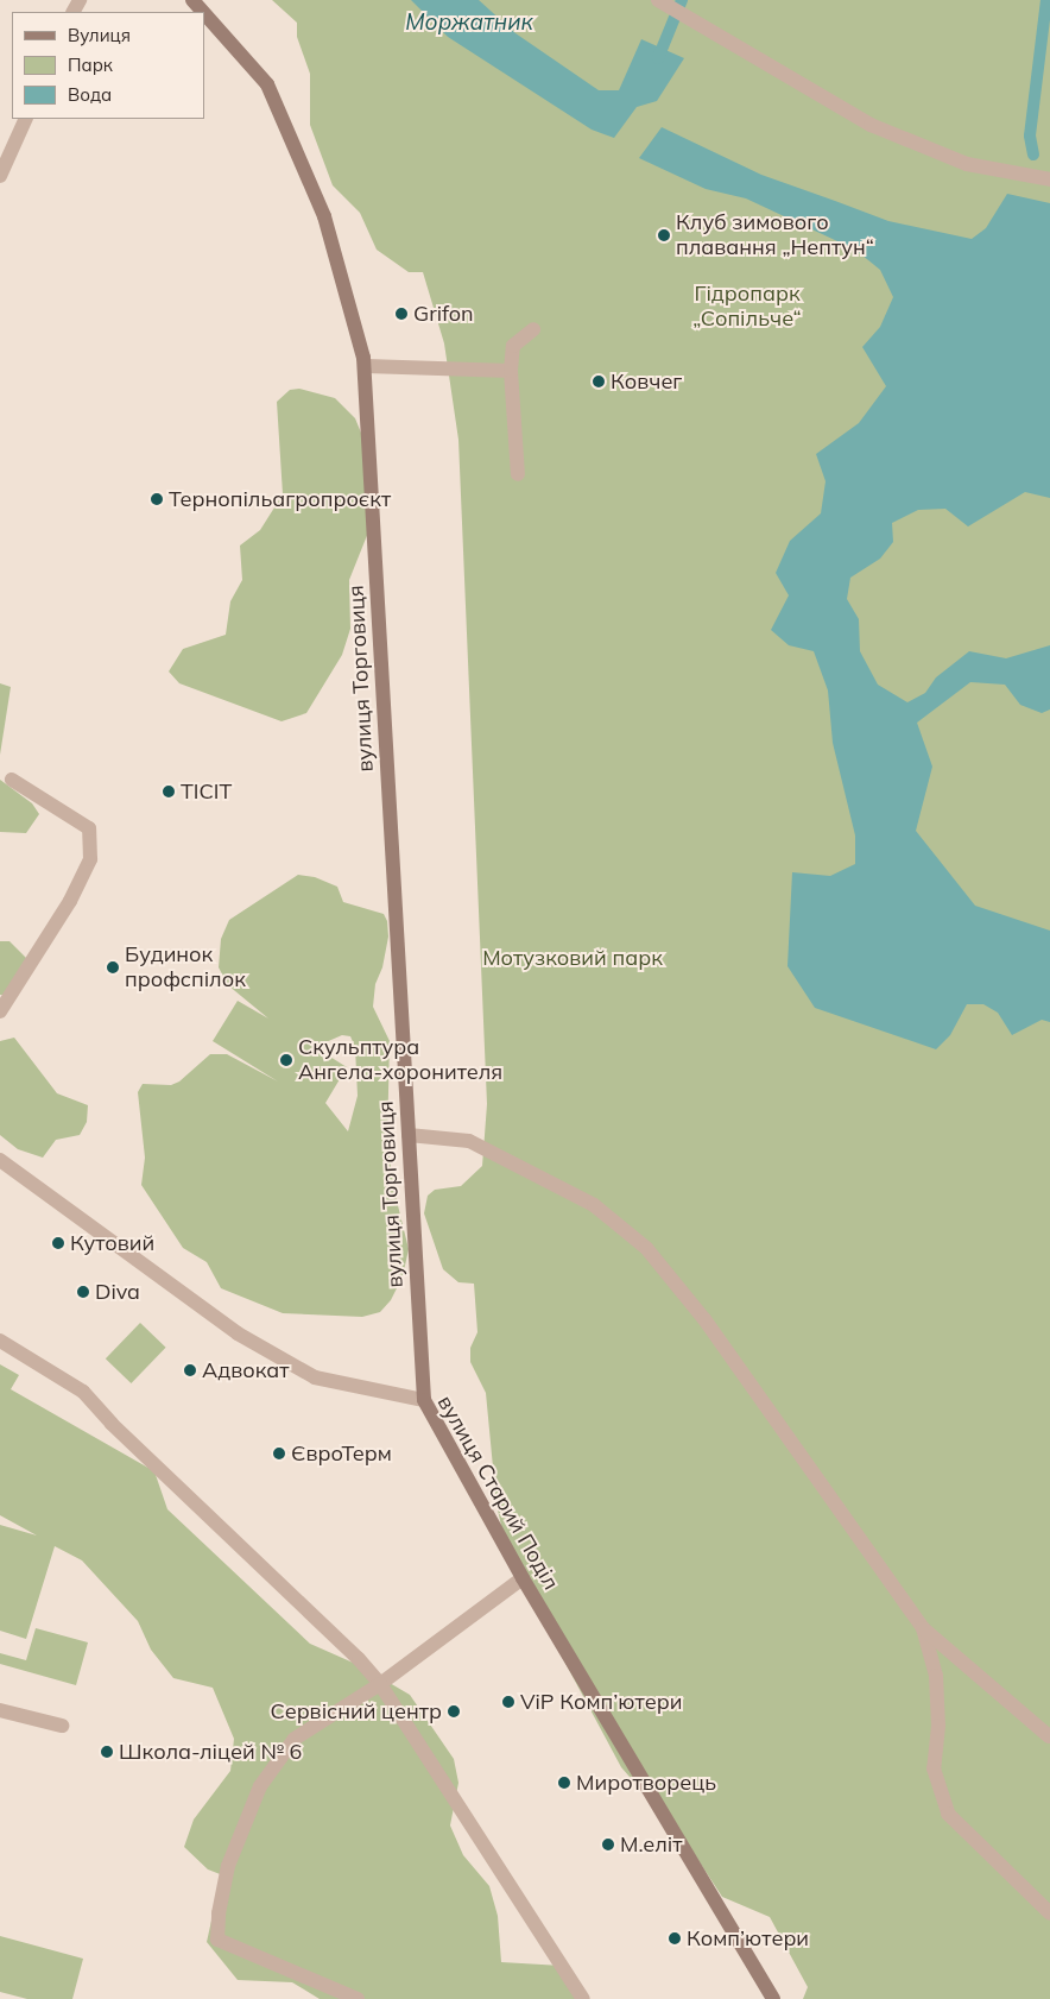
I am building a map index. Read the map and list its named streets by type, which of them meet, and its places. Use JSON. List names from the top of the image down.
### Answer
{
  "streets": {
    "main road": ["вулиця Торговиця", "вулиця Старий Поділ"]
  },
  "crossings": [
    ["вулиця Торговиця", "вулиця Старий Поділ"]
  ],
  "water": ["Моржатник"],
  "parks": ["Гідропарк „Сопільче“", "Мотузковий парк"],
  "places": [
    "Клуб зимового плавання „Нептун“",
    "Grifon",
    "Ковчег",
    "Тернопільагропроєкт",
    "ТІСІТ",
    "Будинок профспілок",
    "Скульптура Ангела-хоронителя",
    "Кутовий",
    "Diva",
    "Адвокат",
    "ЄвроТерм",
    "ViP Комп’ютери",
    "Сервісний центр",
    "Школа-ліцей № 6",
    "Миротворець",
    "М.еліт",
    "Комп’ютери"
  ],
  "legend": ["Вулиця", "Парк", "Вода"]
}
